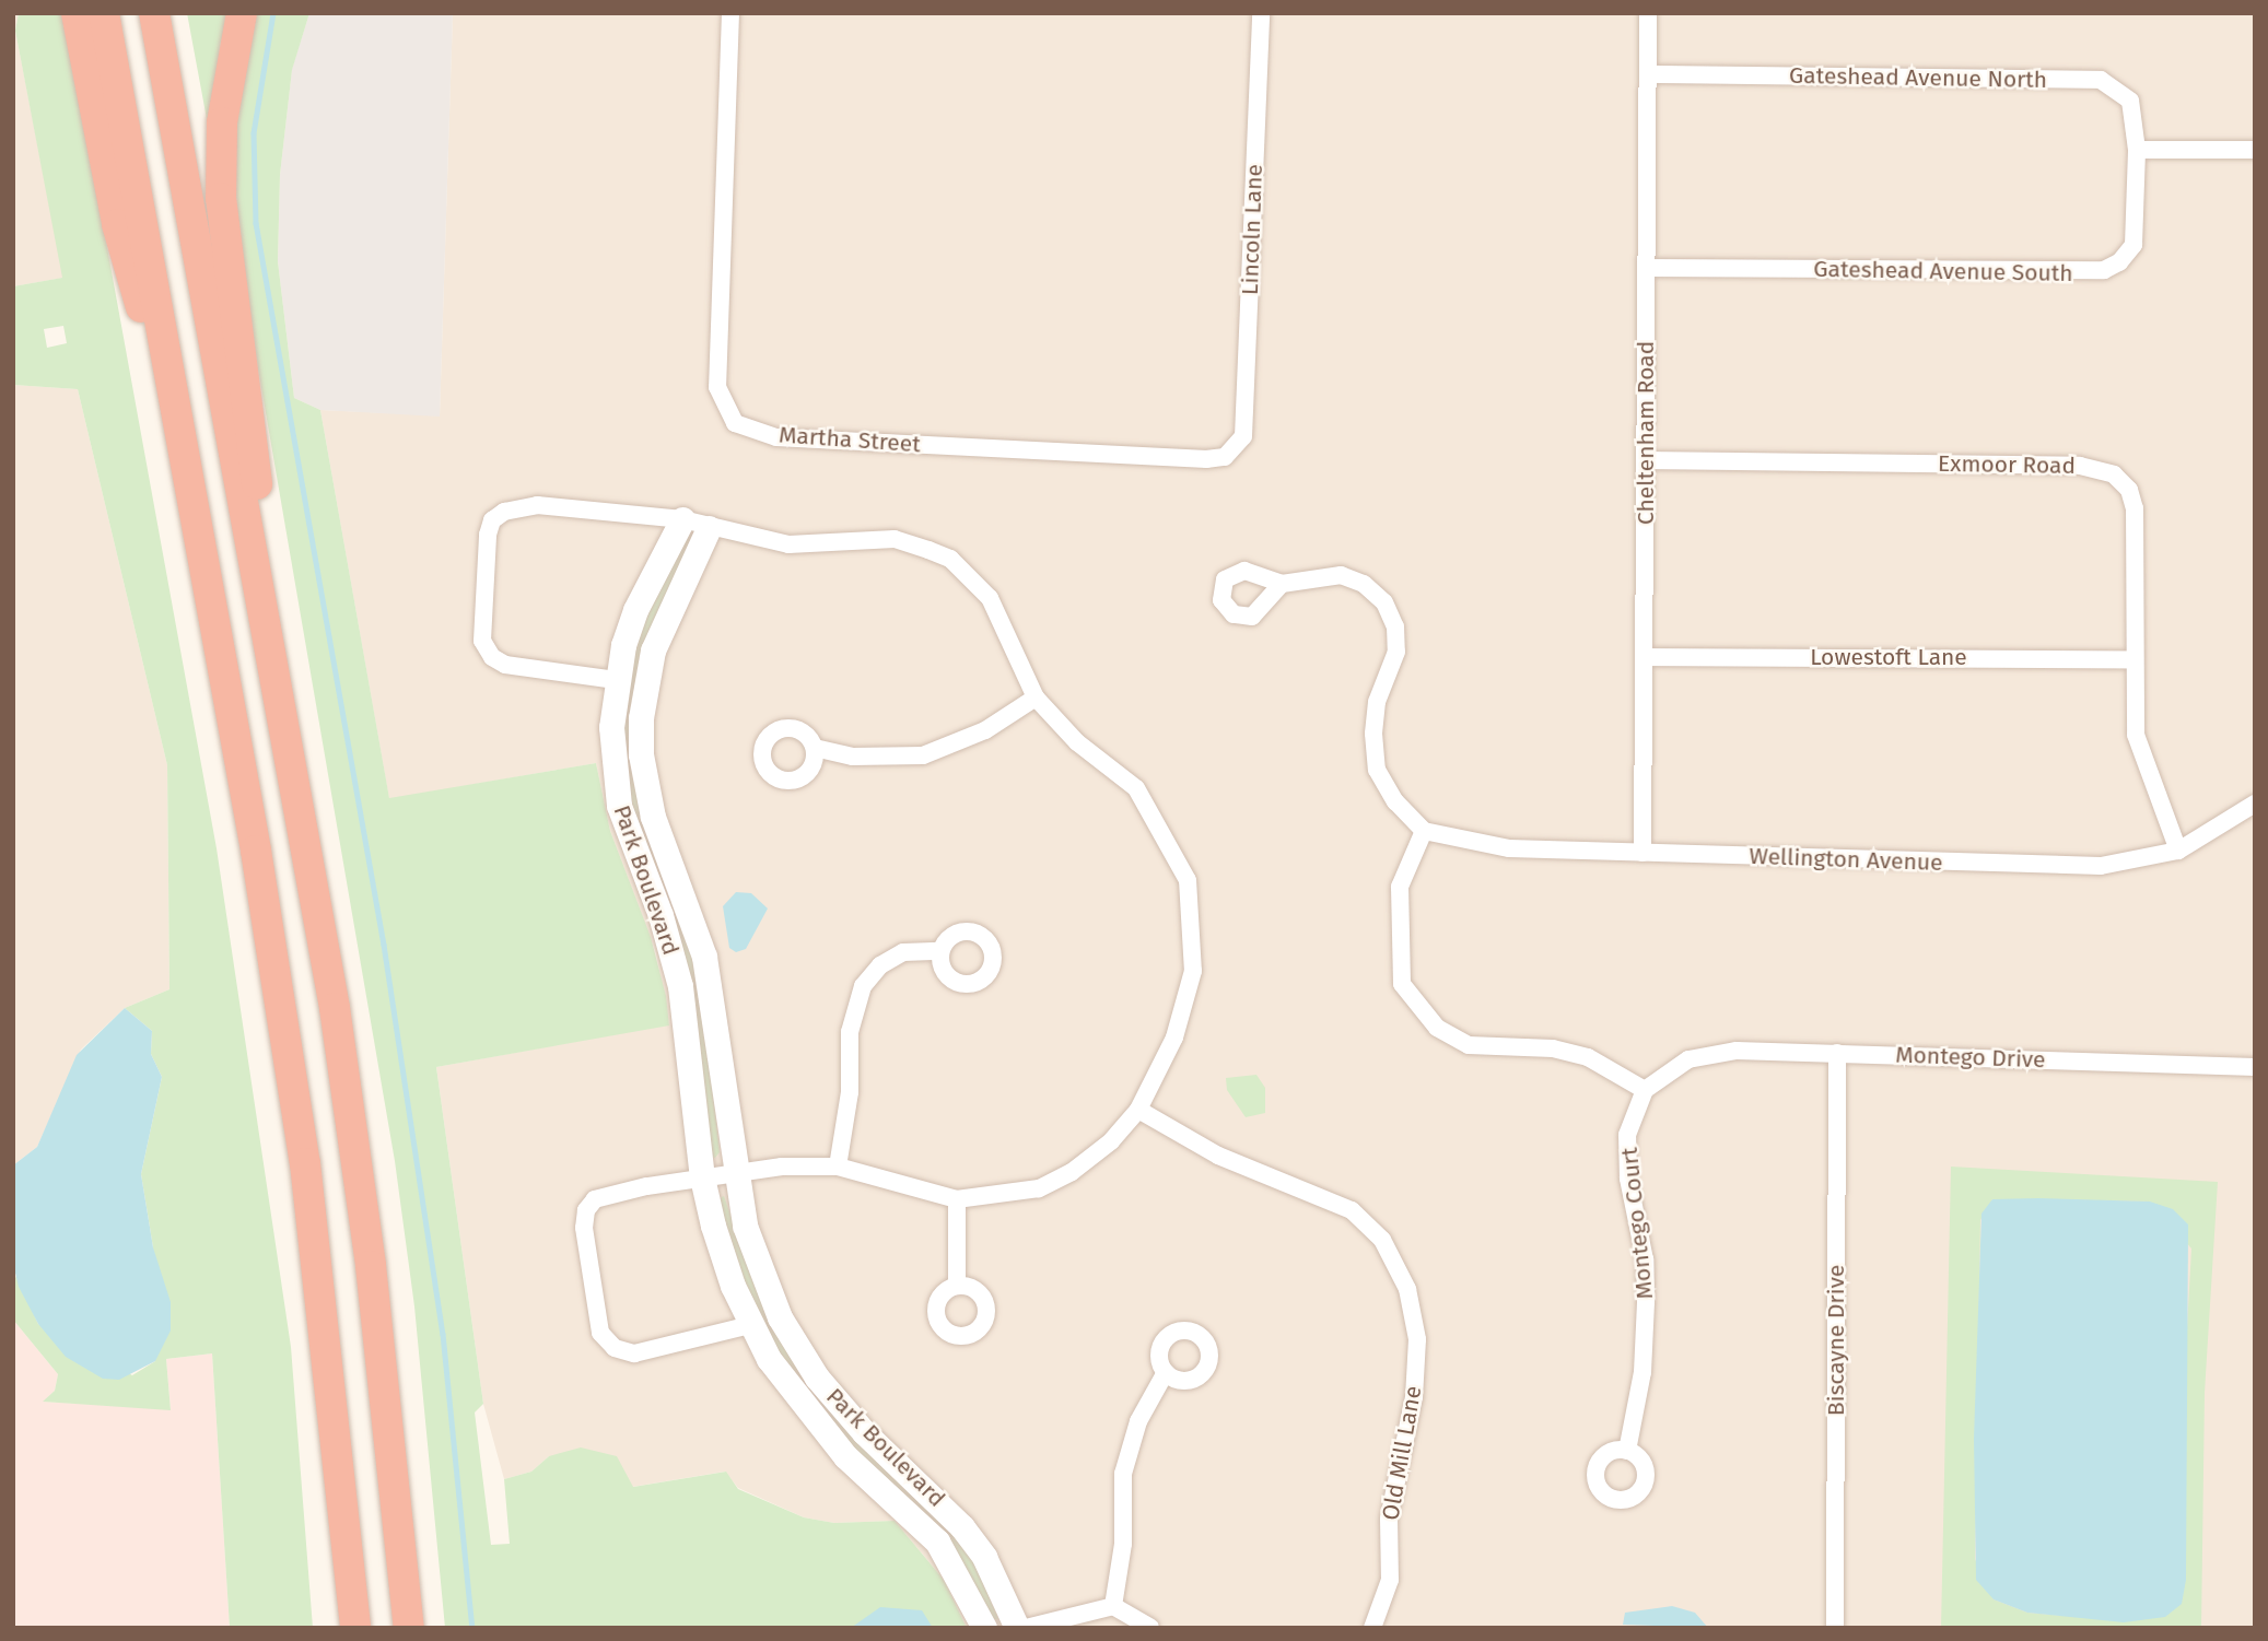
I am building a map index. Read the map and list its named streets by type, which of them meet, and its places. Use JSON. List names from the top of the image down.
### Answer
{
  "streets": {
    "street": [
      "Gateshead Avenue North",
      "Lincoln Lane",
      "Gateshead Avenue South",
      "Cheltenham Road",
      "Martha Street",
      "Exmoor Road",
      "Lowestoft Lane",
      "Wellington Avenue",
      "Park Boulevard",
      "Montego Drive",
      "Montego Court",
      "Biscayne Drive",
      "Old Mill Lane"
    ]
  },
  "crossings": [
    ["Gateshead Avenue North", "Gateshead Avenue South"],
    ["Gateshead Avenue North", "Cheltenham Road"],
    ["Lincoln Lane", "Martha Street"],
    ["Gateshead Avenue South", "Cheltenham Road"],
    ["Cheltenham Road", "Exmoor Road"],
    ["Cheltenham Road", "Lowestoft Lane"],
    ["Cheltenham Road", "Wellington Avenue"],
    ["Exmoor Road", "Lowestoft Lane"],
    ["Exmoor Road", "Wellington Avenue"],
    ["Montego Drive", "Montego Court"],
    ["Montego Drive", "Biscayne Drive"]
  ]
}
